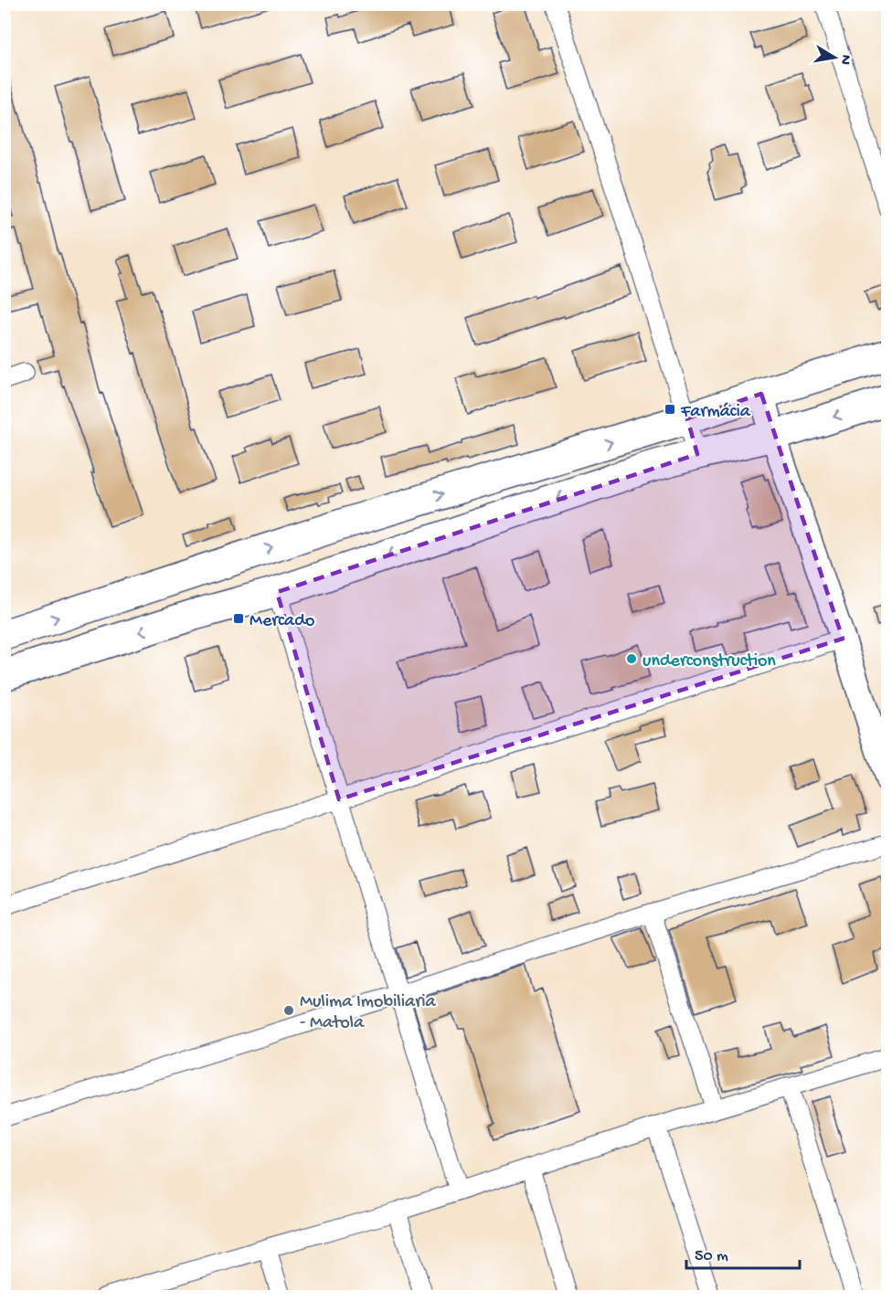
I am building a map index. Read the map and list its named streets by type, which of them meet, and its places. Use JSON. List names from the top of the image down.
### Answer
{
  "places": {
    "transit": ["Farmácia", "Mercado"],
    "other": ["underconstruction", "Mulima Imobiliaria - Matola"]
  },
  "scale_bar": "50 m",
  "north": "right"
}
